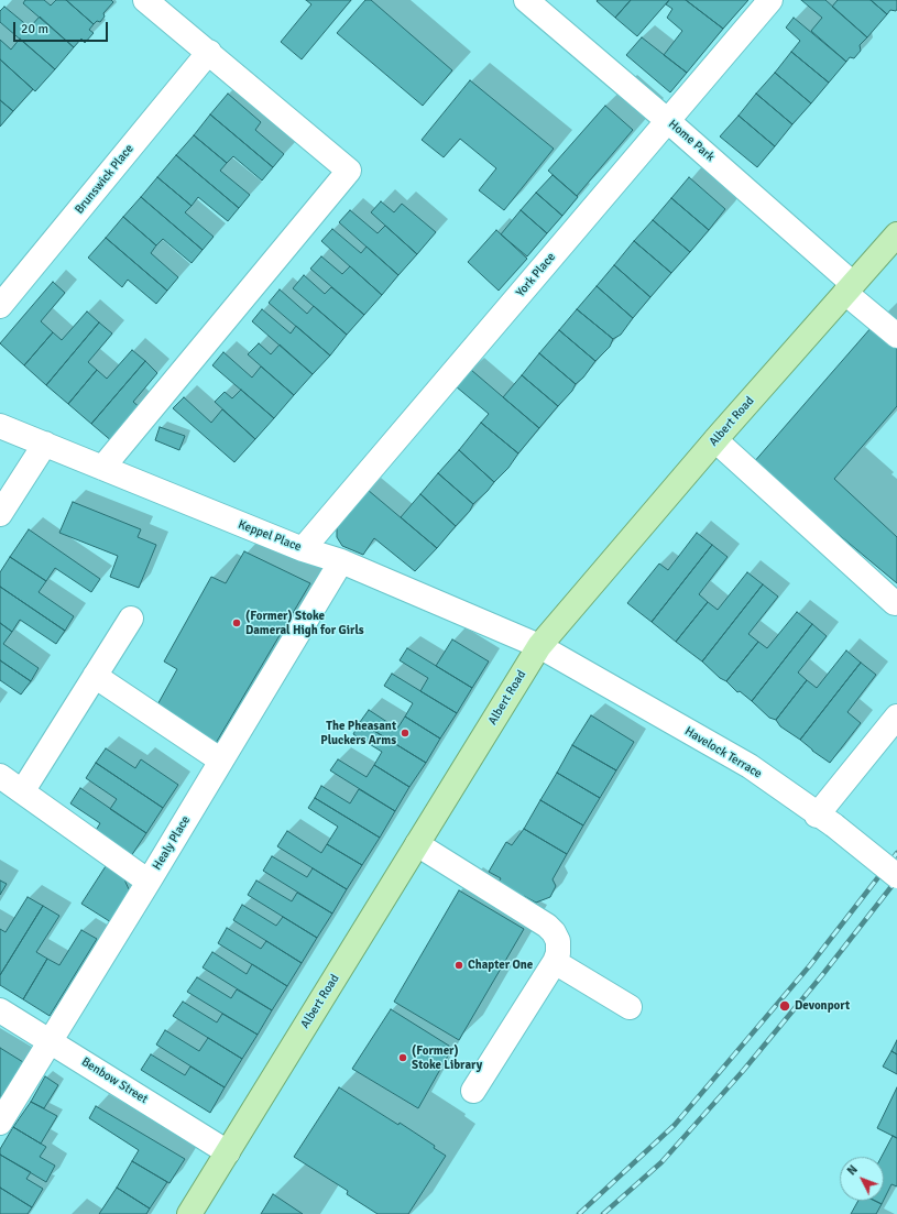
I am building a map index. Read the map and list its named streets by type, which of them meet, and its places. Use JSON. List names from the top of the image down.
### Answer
{
  "streets": {
    "main road": ["Albert Road"],
    "street": [
      "Home Park",
      "Brunswick Place",
      "York Place",
      "Keppel Place",
      "Havelock Terrace",
      "Healy Place",
      "Benbow Street"
    ]
  },
  "crossings": [
    ["Home Park", "York Place"],
    ["Home Park", "Albert Road"],
    ["York Place", "Keppel Place"],
    ["Albert Road", "Keppel Place"],
    ["Albert Road", "Havelock Terrace"],
    ["Albert Road", "Benbow Street"],
    ["Keppel Place", "Havelock Terrace"],
    ["Keppel Place", "Healy Place"],
    ["Healy Place", "Benbow Street"]
  ],
  "places": [
    "(Former) Stoke Dameral High for Girls",
    "The Pheasant Pluckers Arms",
    "Chapter One",
    "Devonport",
    "(Former) Stoke Library"
  ],
  "scale_bar": "20 m",
  "north": "top left"
}
